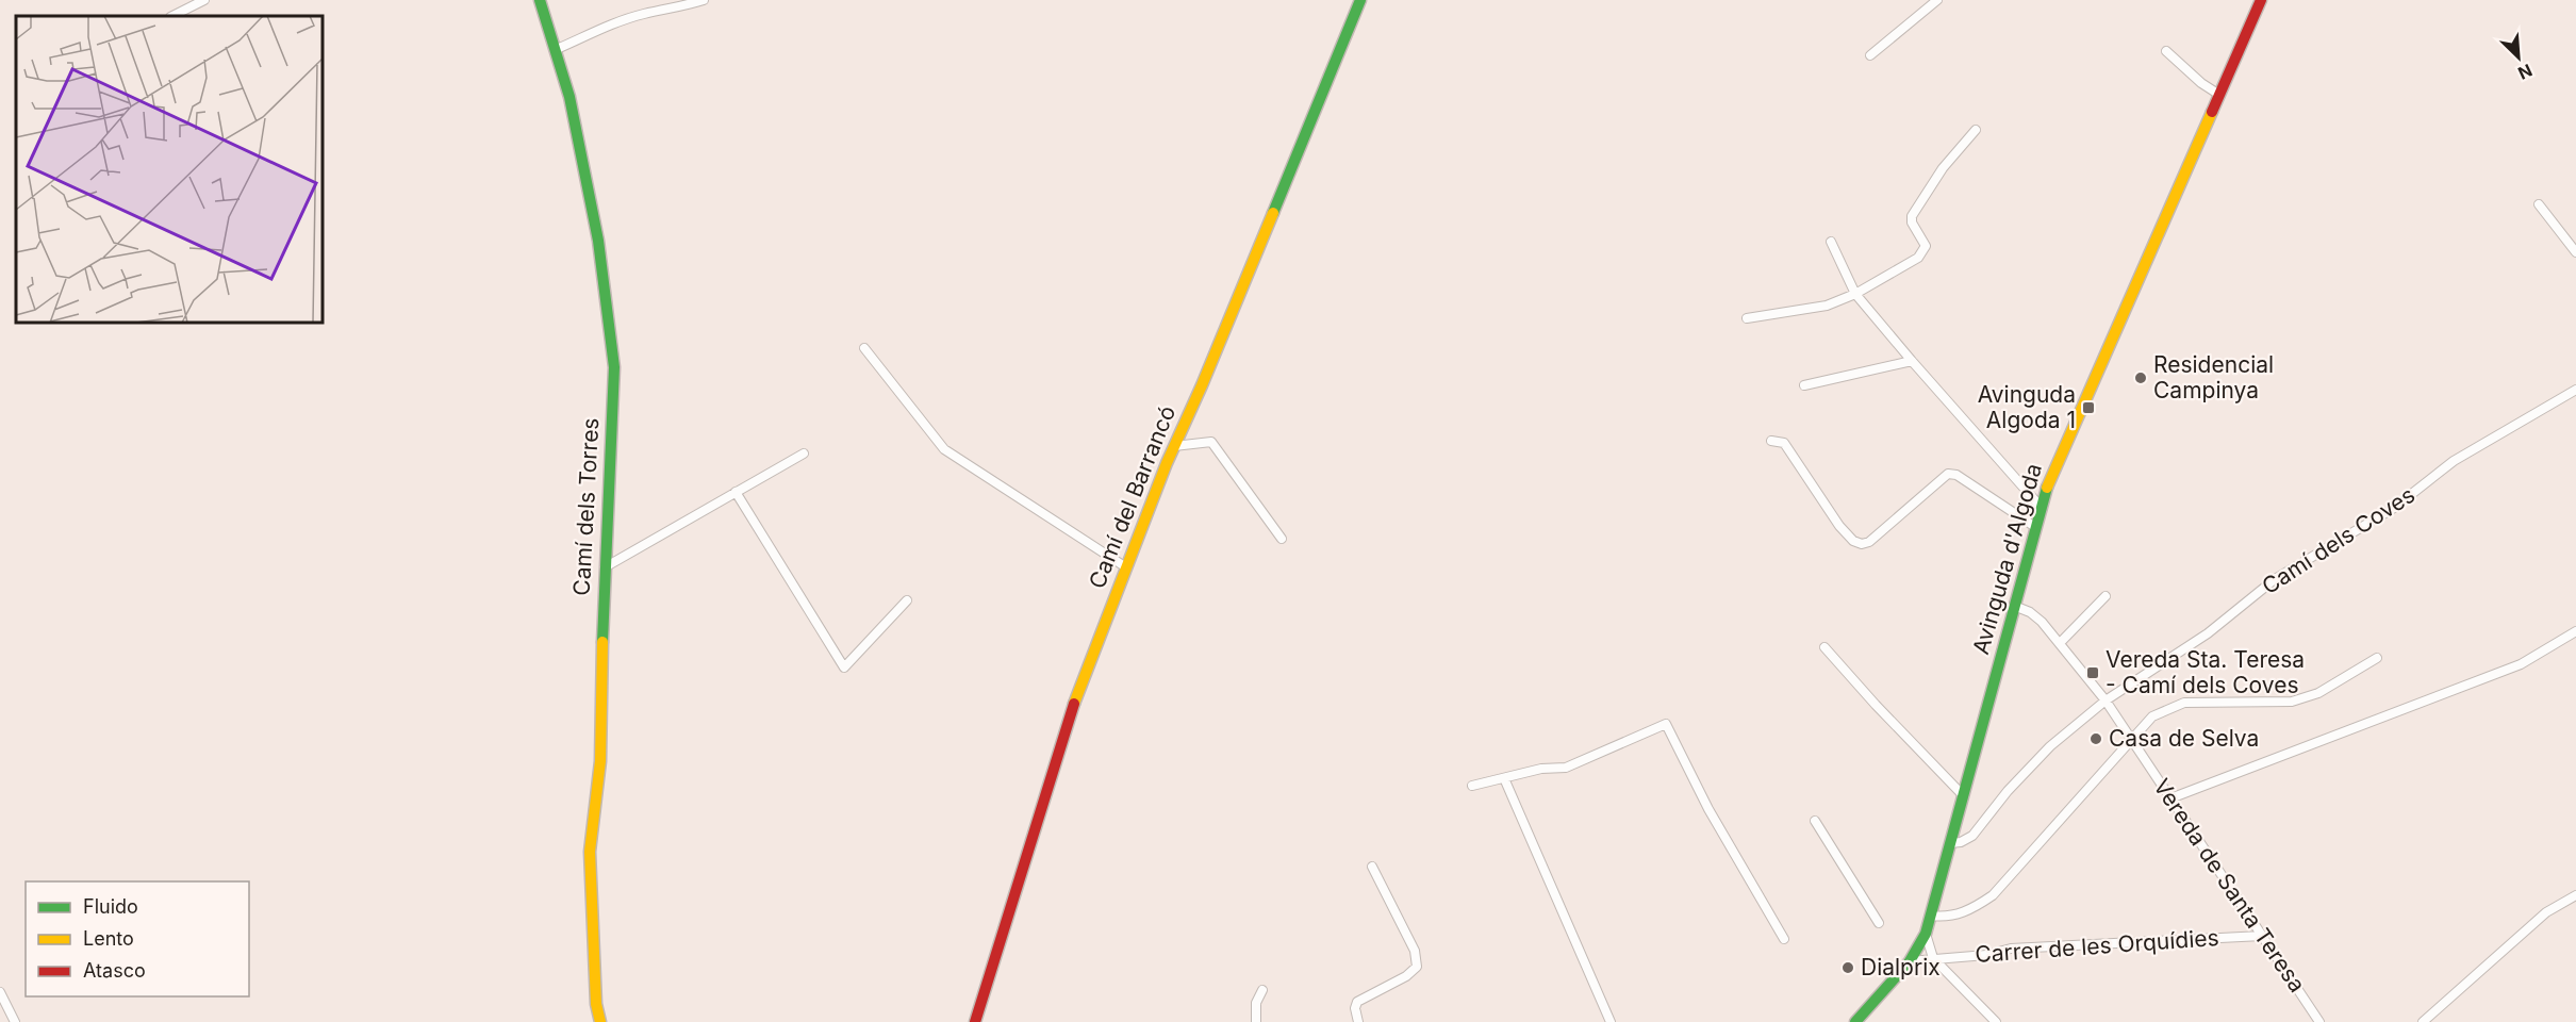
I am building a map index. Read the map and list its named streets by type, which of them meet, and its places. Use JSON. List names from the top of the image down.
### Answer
{
  "streets": {
    "street": [
      "Camí del Barrancó",
      "Camí dels Torres",
      "Camí dels Coves",
      "Avinguda d'Algoda",
      "Vereda de Santa Teresa",
      "Carrer de les Orquídies"
    ]
  },
  "crossings": [
    ["Camí dels Coves", "Avinguda d'Algoda"],
    ["Camí dels Coves", "Vereda de Santa Teresa"],
    ["Avinguda d'Algoda", "Vereda de Santa Teresa"],
    ["Avinguda d'Algoda", "Carrer de les Orquídies"],
    ["Vereda de Santa Teresa", "Carrer de les Orquídies"]
  ],
  "places": {
    "other": ["Residencial Campinya", "Casa de Selva", "Dialprix"],
    "transit": ["Avinguda Algoda 1", "Vereda Sta. Teresa - Camí dels Coves"]
  },
  "legend": ["Fluido", "Lento", "Atasco"],
  "north": "bottom right"
}
